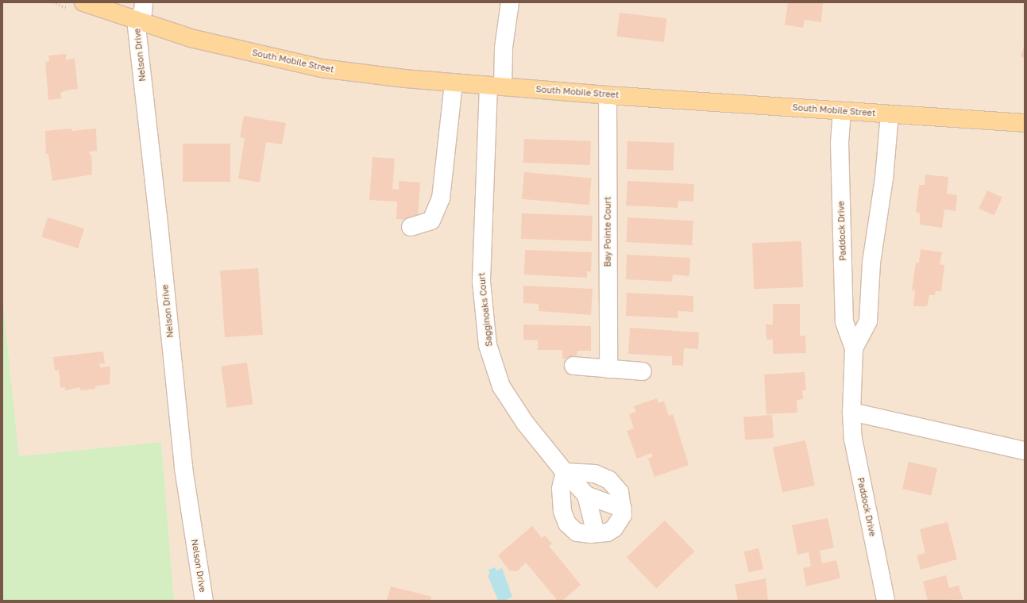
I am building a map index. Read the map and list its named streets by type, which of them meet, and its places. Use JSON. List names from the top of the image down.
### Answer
{
  "streets": {
    "main road": ["South Mobile Street"],
    "street": [
      "Nelson Drive",
      "Paddock Drive",
      "Bay Pointe Court",
      "Sagginoaks Court"
    ]
  },
  "crossings": [
    ["Nelson Drive", "South Mobile Street"],
    ["South Mobile Street", "Paddock Drive"],
    ["South Mobile Street", "Bay Pointe Court"],
    ["South Mobile Street", "Sagginoaks Court"]
  ]
}
